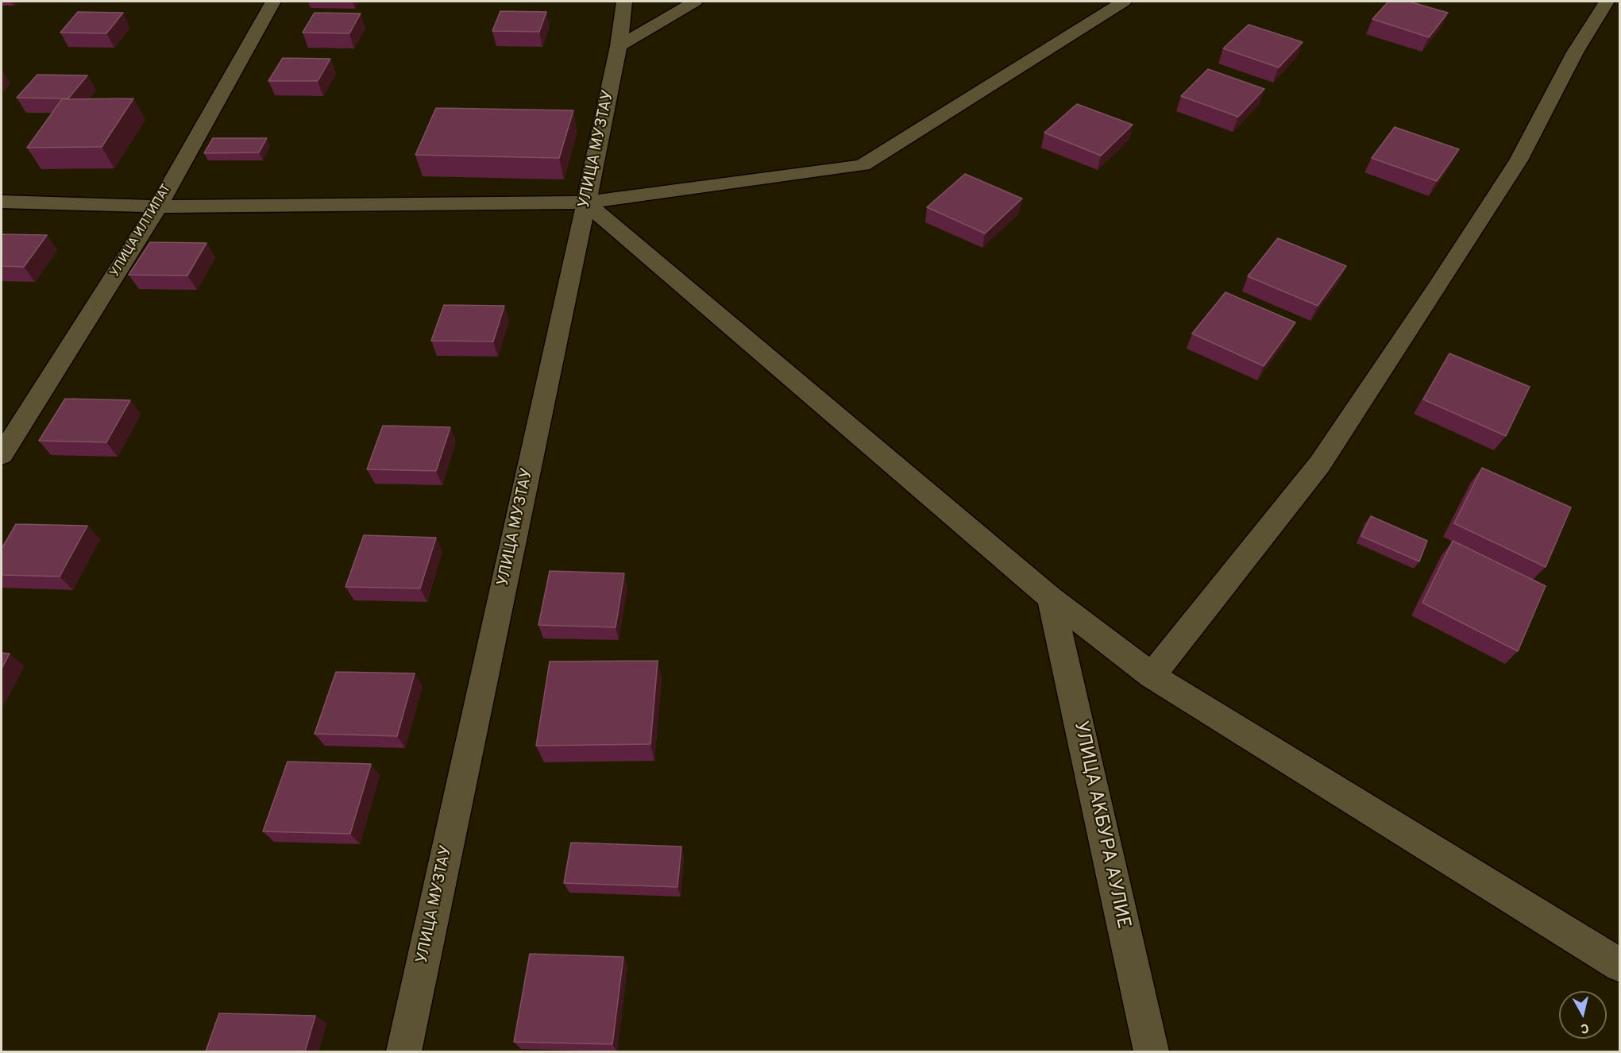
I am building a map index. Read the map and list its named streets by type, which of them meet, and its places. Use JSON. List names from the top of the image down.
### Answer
{
  "streets": {
    "street": ["УЛИЦА МУЗТАУ", "УЛИЦА ИЛТИПАТ", "УЛИЦА АКБУРА АУЛИЕ"]
  },
  "north": "bottom"
}
